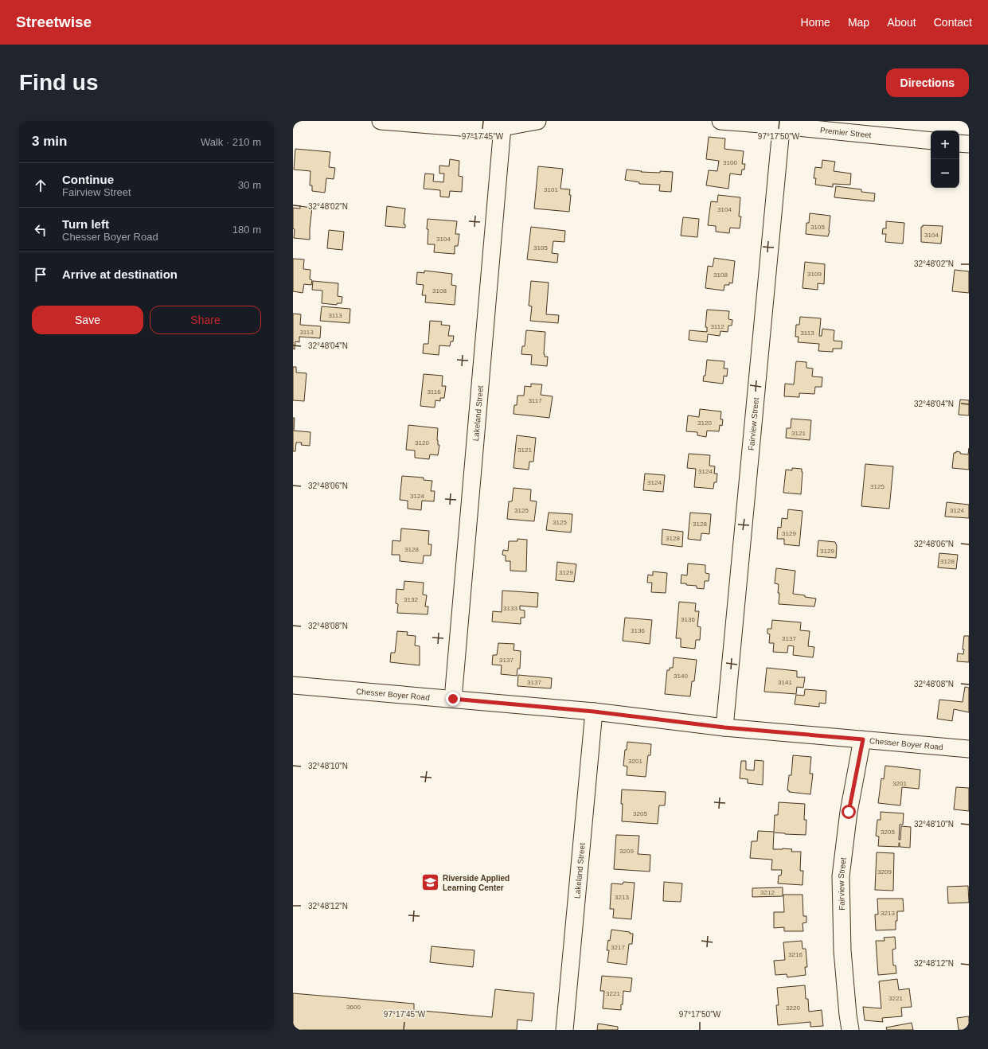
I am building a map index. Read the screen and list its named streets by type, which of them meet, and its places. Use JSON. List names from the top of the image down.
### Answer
{
  "streets": {
    "street": [
      "Premier Street",
      "Lakeland Street",
      "Fairview Street",
      "Chesser Boyer Road"
    ]
  },
  "crossings": [
    ["Premier Street", "Fairview Street"],
    ["Lakeland Street", "Chesser Boyer Road"],
    ["Fairview Street", "Chesser Boyer Road"]
  ],
  "places": {
    "school or university": ["Riverside Applied Learning Center"]
  },
  "house_numbers": [
    "3100",
    "3101",
    "3104",
    "3105",
    "3104",
    "3104",
    "3105",
    "3109",
    "3108",
    "3108",
    "3113",
    "3112",
    "3113",
    "3113",
    "3116",
    "3117",
    "3120",
    "3121",
    "3120",
    "3121",
    "3124",
    "3124",
    "3125",
    "3124",
    "3125",
    "3124",
    "3125",
    "3128",
    "3129",
    "3128",
    "3128",
    "3129",
    "3128",
    "3129",
    "3132",
    "3133",
    "3136",
    "3136",
    "3137",
    "3137",
    "3140",
    "3137",
    "3141",
    "3201",
    "3201",
    "3205",
    "3205",
    "3209",
    "3209",
    "3212",
    "3213",
    "3213",
    "3217",
    "3216",
    "3221",
    "3221",
    "3600",
    "3220"
  ],
  "page": {
    "header": "Streetwise",
    "nav": [
      "Home",
      "Map",
      "About",
      "Contact"
    ],
    "buttons": [
      "Directions",
      ["Save", "Share"]
    ],
    "title": "Find us",
    "heading": ["3 min", "Walk · 210 m"],
    "map_buttons": ["+", "−"],
    "list": [
      ["Continue", "Fairview Street", "30 m"],
      ["Turn left", "Chesser Boyer Road", "180 m"],
      "Arrive at destination"
    ]
  },
  "coordinates": [
    "97°17'45\"W",
    "97°17'50\"W",
    "32°48'02\"N",
    "32°48'04\"N",
    "32°48'06\"N",
    "32°48'08\"N",
    "32°48'10\"N",
    "32°48'12\"N"
  ]
}
